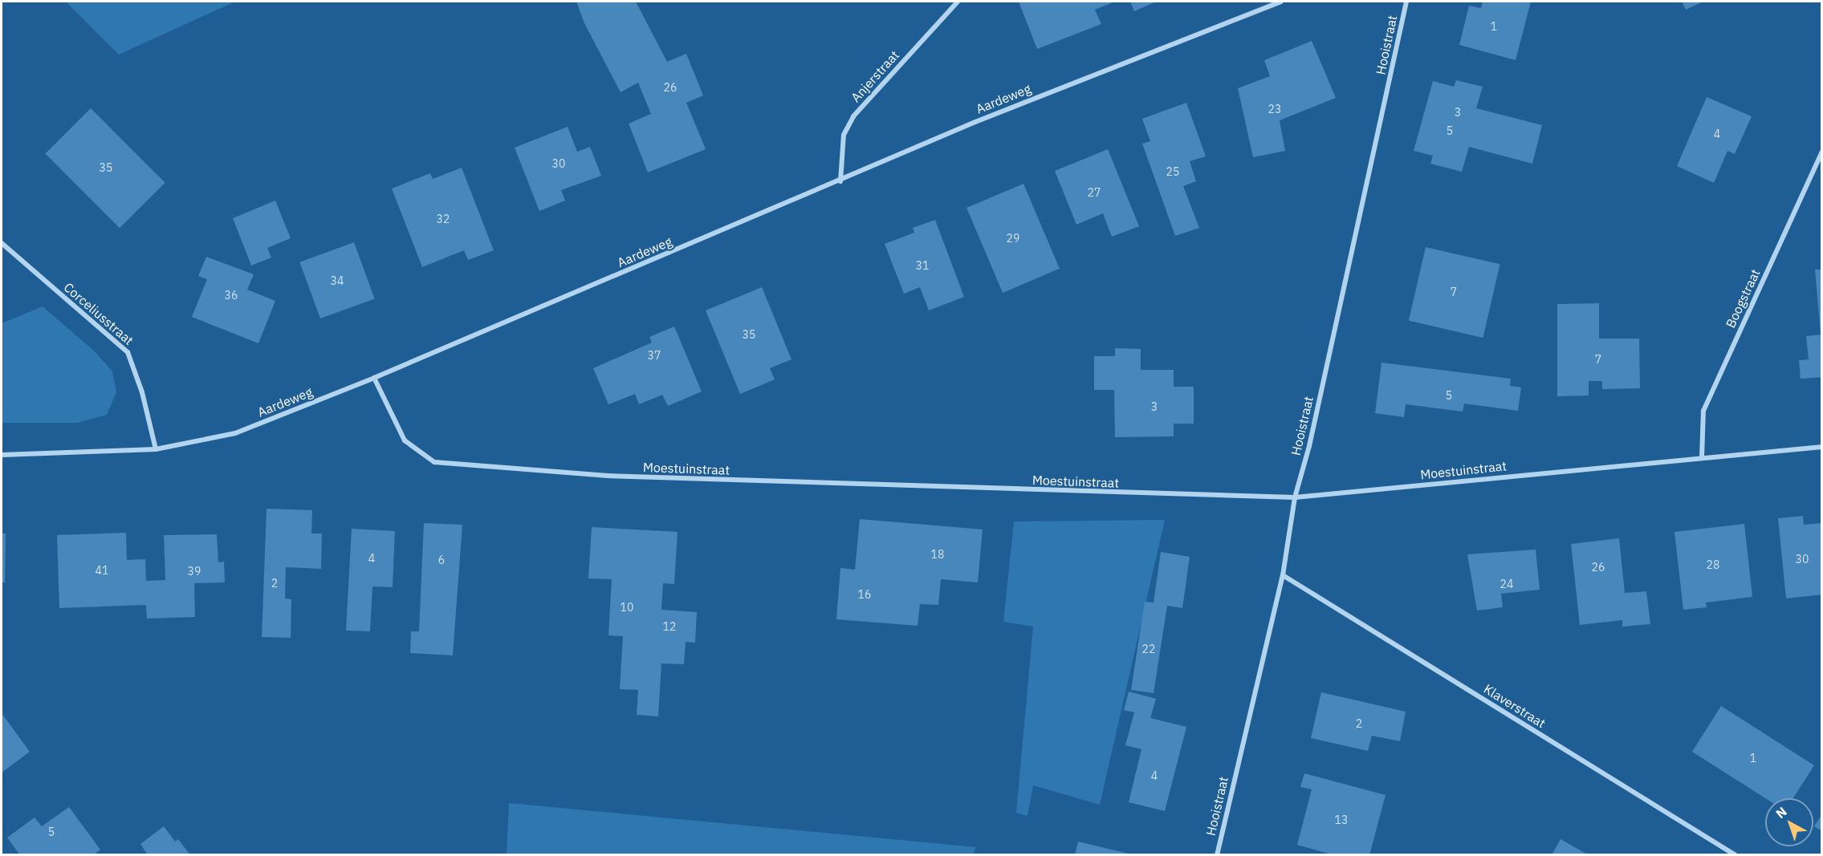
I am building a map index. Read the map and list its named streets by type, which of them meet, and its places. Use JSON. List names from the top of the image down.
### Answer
{
  "streets": {
    "street": [
      "Hooistraat",
      "Anjerstraat",
      "Aardeweg",
      "Boogstraat",
      "Corceliusstraat",
      "Moestuinstraat",
      "Klaverstraat"
    ]
  },
  "crossings": [
    ["Hooistraat", "Moestuinstraat"],
    ["Hooistraat", "Klaverstraat"],
    ["Anjerstraat", "Aardeweg"],
    ["Aardeweg", "Corceliusstraat"],
    ["Aardeweg", "Moestuinstraat"],
    ["Boogstraat", "Moestuinstraat"]
  ],
  "house_numbers": [
    "1",
    "26",
    "23",
    "3",
    "5",
    "4",
    "30",
    "35",
    "25",
    "27",
    "32",
    "29",
    "31",
    "34",
    "7",
    "36",
    "35",
    "37",
    "7",
    "5",
    "3",
    "18",
    "4",
    "30",
    "6",
    "28",
    "26",
    "41",
    "39",
    "2",
    "24",
    "16",
    "10",
    "12",
    "22",
    "2",
    "1",
    "4",
    "13",
    "5"
  ],
  "north": "top left"
}
